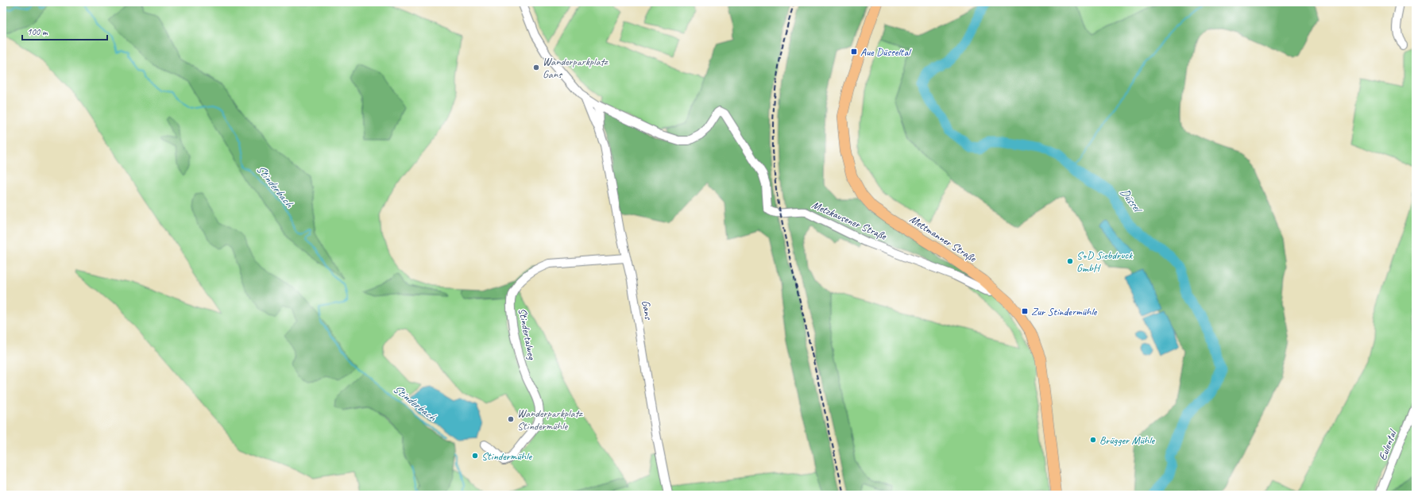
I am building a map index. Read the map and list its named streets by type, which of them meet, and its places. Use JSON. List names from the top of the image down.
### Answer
{
  "streets": {
    "main road": ["Mettmanner Straße"],
    "street": [
      "Metzkausener Straße",
      "Gans",
      "Stindertalweg",
      "Eulental"
    ]
  },
  "crossings": [
    ["Metzkausener Straße", "Mettmanner Straße"],
    ["Metzkausener Straße", "Gans"],
    ["Gans", "Stindertalweg"]
  ],
  "water": ["Stinderbach", "Düssel"],
  "places": {
    "transit": ["Aue Düsseltal", "Zur Stindermühle"],
    "other": [
      "Wanderparkplatz Gans",
      "S+D Siebdruck GmbH",
      "Wanderparkplatz Stindermühle",
      "Brügger Mühle",
      "Stindermühle"
    ]
  },
  "scale_bar": "100 m"
}
